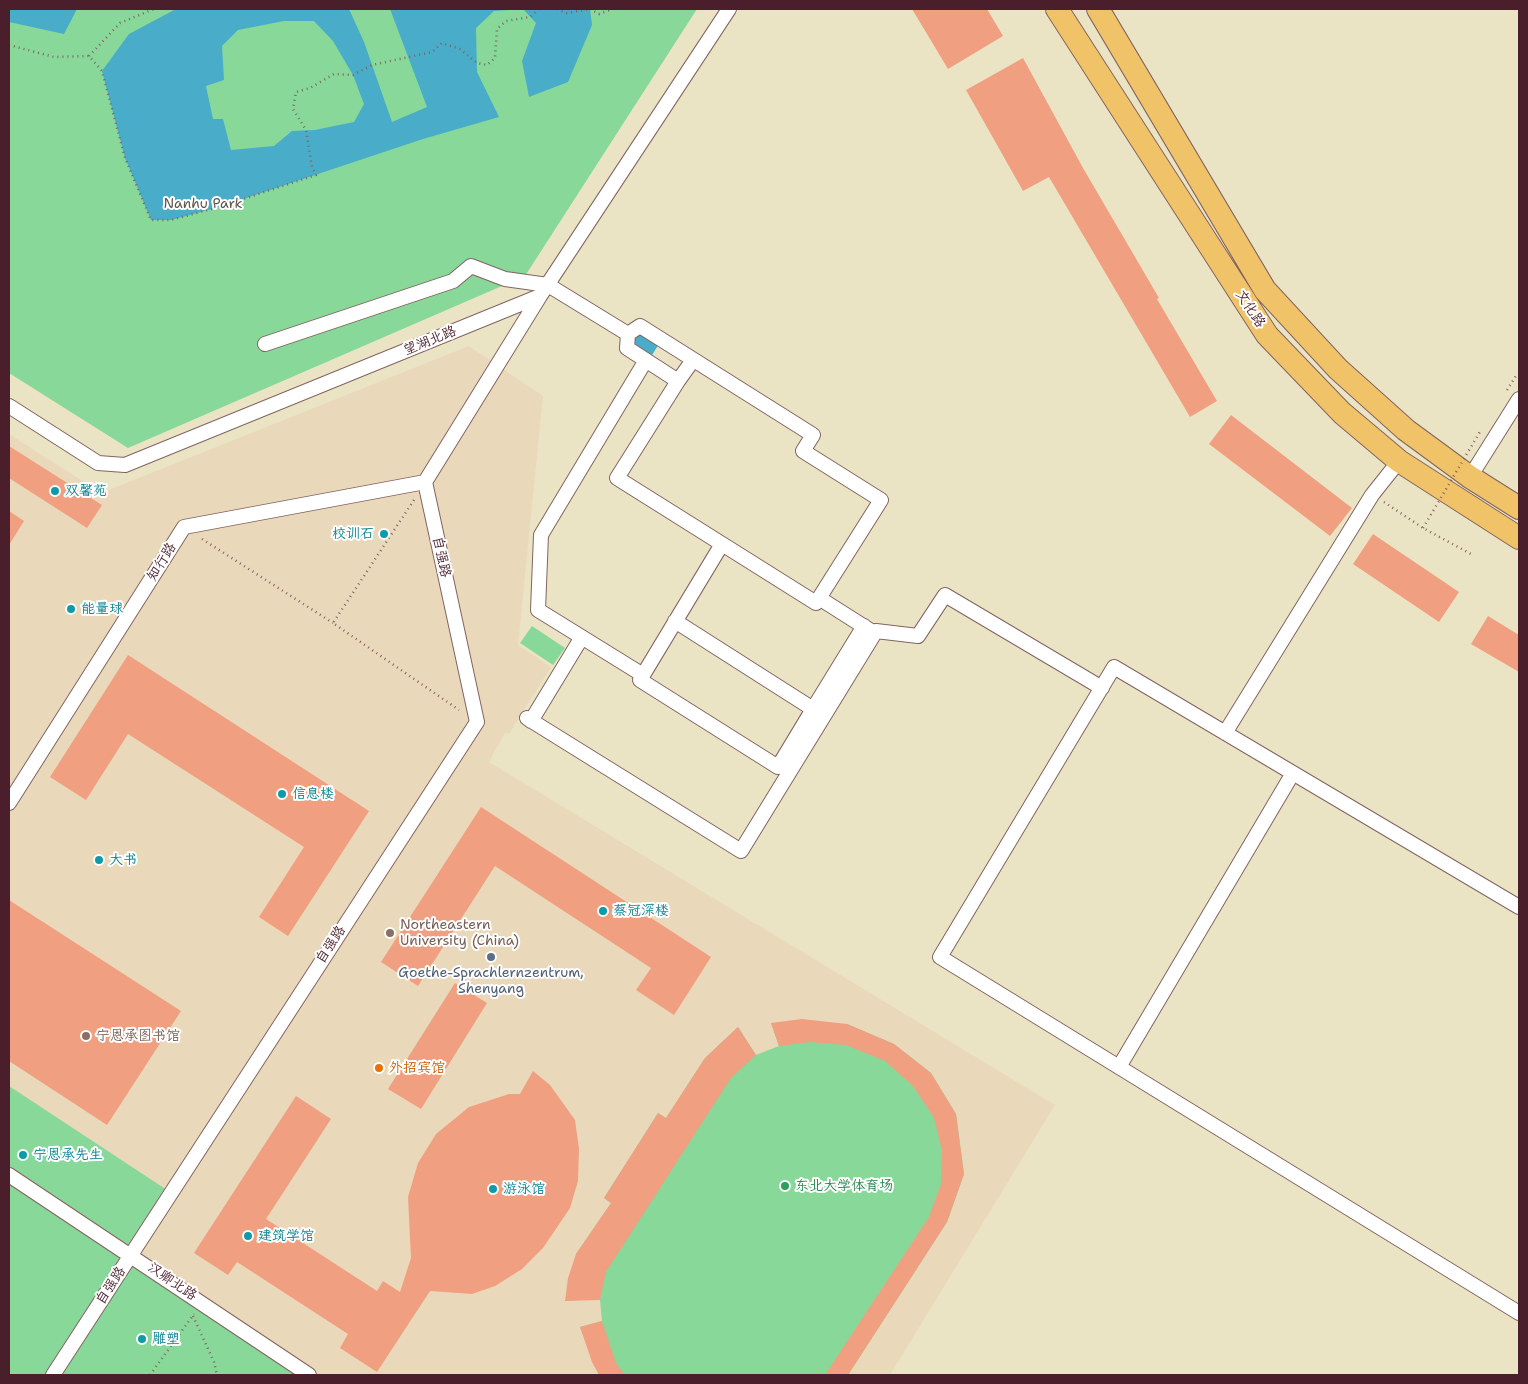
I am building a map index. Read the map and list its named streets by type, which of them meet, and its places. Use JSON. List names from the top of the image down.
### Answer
{
  "streets": {
    "main road": ["文化路"],
    "street": [
      "望湖北路",
      "自强路",
      "知行路",
      "汉卿北路"
    ]
  },
  "crossings": [
    ["自强路", "知行路"],
    ["自强路", "汉卿北路"]
  ],
  "parks": ["Nanhu Park"],
  "places": [
    "双馨苑",
    "校训石",
    "能量球",
    "信息楼",
    "大书",
    "蔡冠深楼",
    "Northeastern University (China)",
    "Goethe-Sprachlernzentrum, Shenyang",
    "宁恩承图书馆",
    "外招宾馆",
    "宁恩承先生",
    "东北大学体育场",
    "游泳馆",
    "建筑学馆",
    "雕塑"
  ]
}
